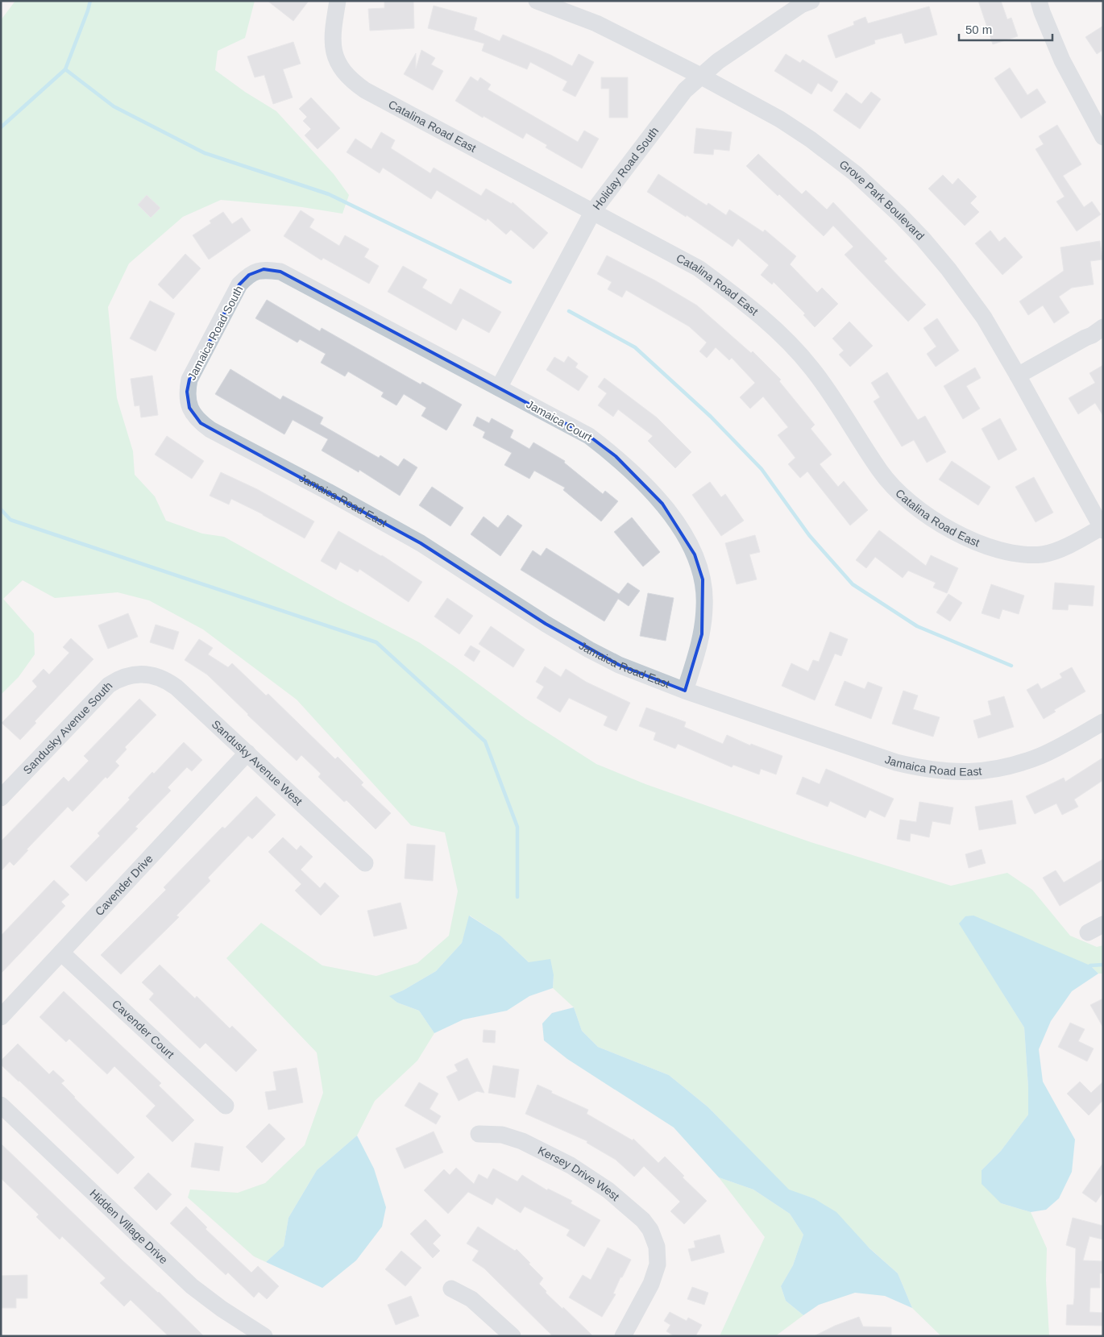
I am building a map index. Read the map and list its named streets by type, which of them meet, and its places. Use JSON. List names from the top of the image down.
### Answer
{
  "streets": {
    "street": [
      "Catalina Road East",
      "Holiday Road South",
      "Grove Park Boulevard",
      "Jamaica Road South",
      "Jamaica Court",
      "Jamaica Road East",
      "Sandusky Avenue South",
      "Sandusky Avenue West",
      "Cavender Drive",
      "Cavender Court",
      "Kersey Drive West",
      "Hidden Village Drive"
    ]
  },
  "crossings": [
    ["Catalina Road East", "Holiday Road South"],
    ["Catalina Road East", "Grove Park Boulevard"],
    ["Holiday Road South", "Grove Park Boulevard"],
    ["Holiday Road South", "Jamaica Court"],
    ["Jamaica Road South", "Jamaica Court"],
    ["Jamaica Road South", "Jamaica Road East"],
    ["Jamaica Court", "Jamaica Road East"],
    ["Sandusky Avenue South", "Sandusky Avenue West"],
    ["Sandusky Avenue West", "Cavender Drive"],
    ["Cavender Drive", "Cavender Court"]
  ],
  "scale_bar": "50 m"
}
